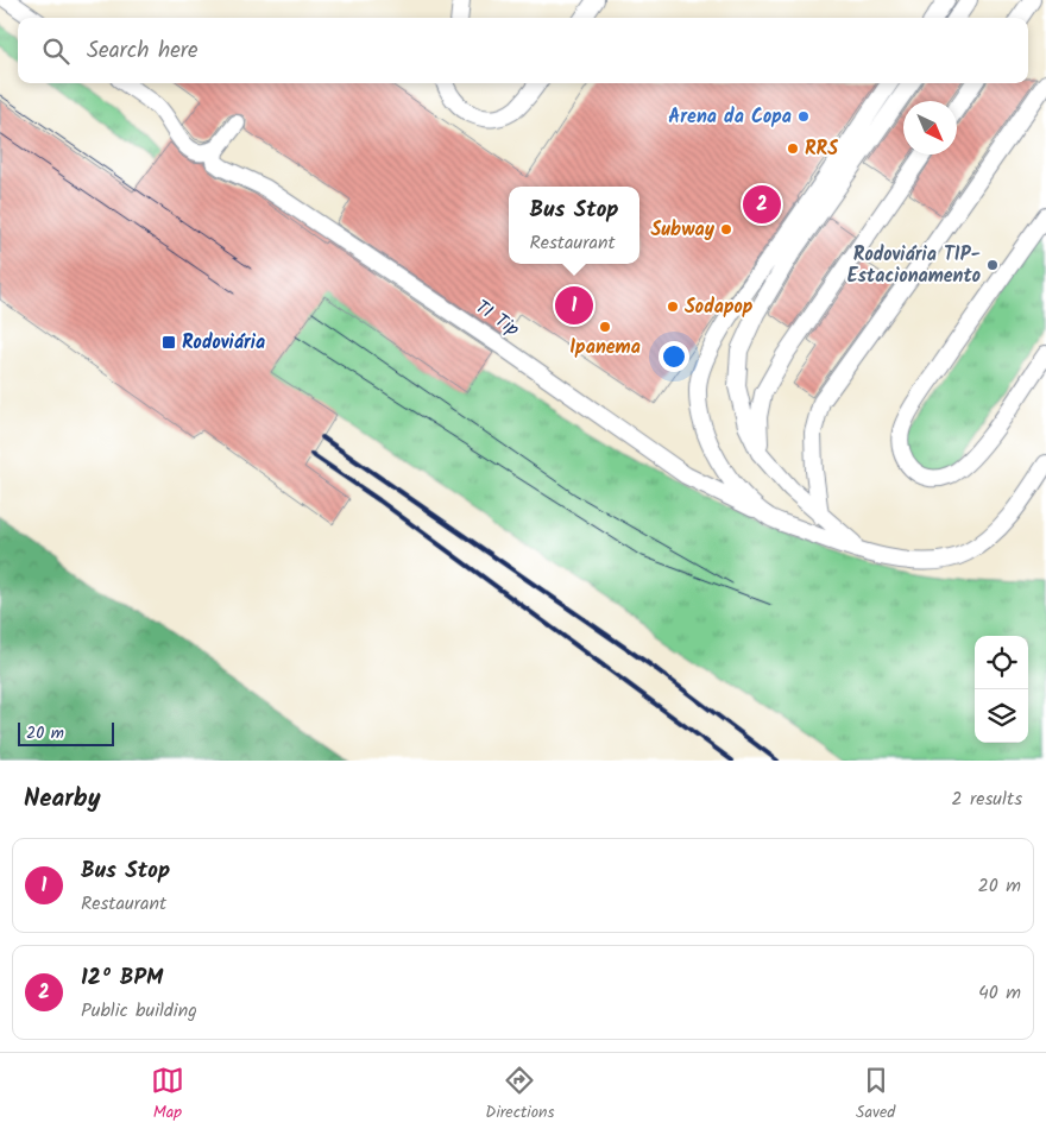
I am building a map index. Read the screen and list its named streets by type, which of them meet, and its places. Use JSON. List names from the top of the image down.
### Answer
{
  "streets": {
    "lane": ["TI Tip"]
  },
  "places": {
    "other": [
      "Arena da Copa",
      "RRS",
      "Subway",
      "Rodoviária TIP- Estacionamento",
      "Sodapop",
      "Ipanema"
    ],
    "transit": ["Rodoviária"]
  },
  "scale_bar": "20 m",
  "north": "bottom right",
  "page": {
    "search": "Search here",
    "pins": ["2", "1"],
    "popup": ["Bus Stop", "Restaurant"],
    "scale": "20 m",
    "heading": ["Nearby", "2 results"],
    "list": [
      {
        "mark": "1",
        "name": "Bus Stop",
        "note": "Restaurant",
        "value": "20 m"
      },
      {
        "mark": "2",
        "name": "12º BPM",
        "note": "Public building",
        "value": "40 m"
      }
    ],
    "nav": ["Map", "Directions", "Saved"]
  }
}
